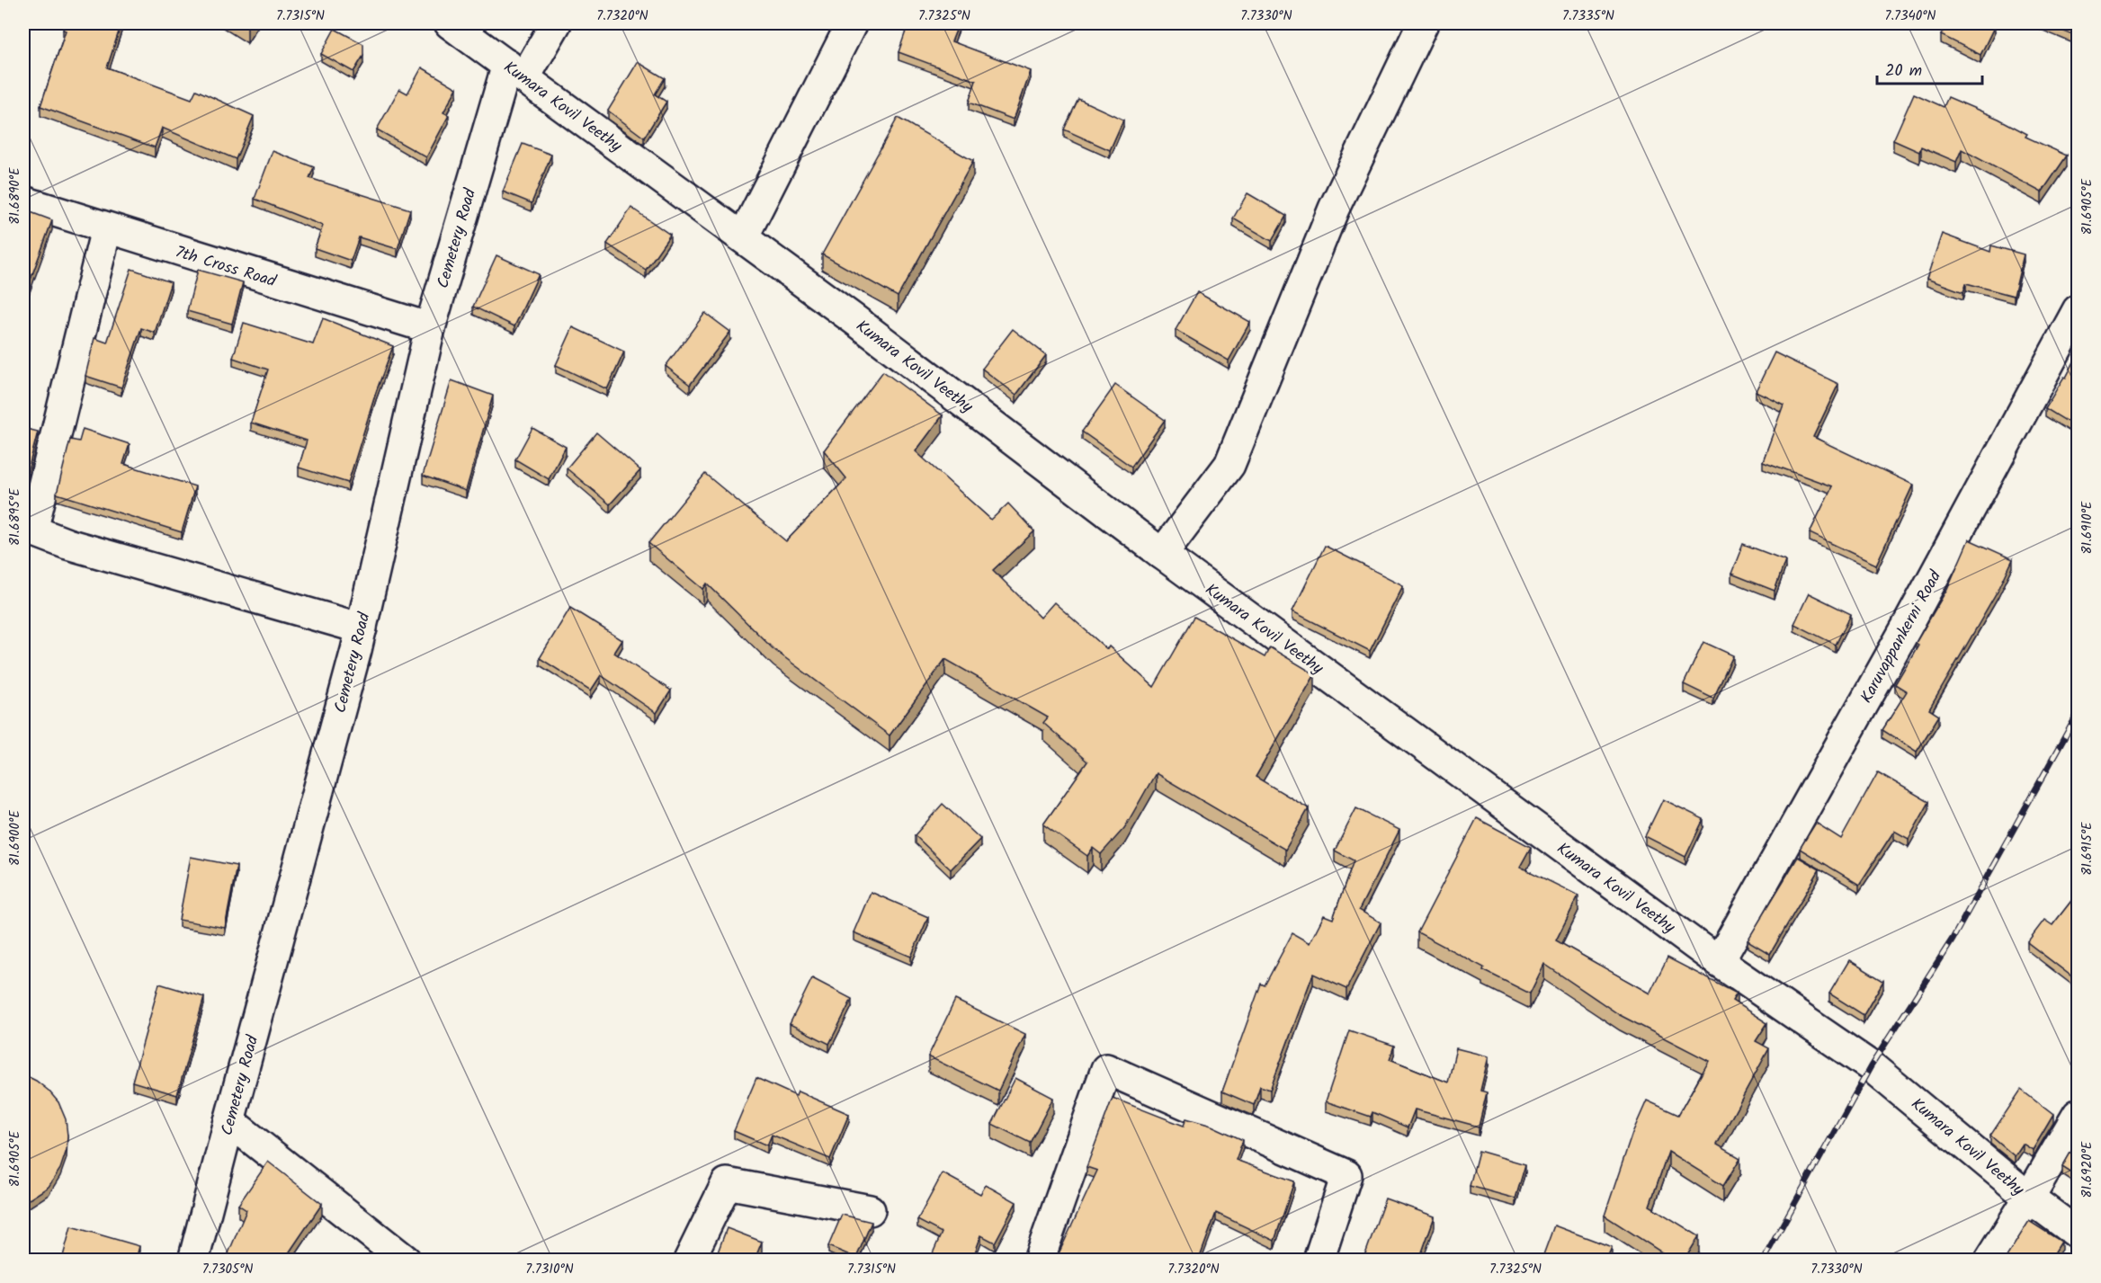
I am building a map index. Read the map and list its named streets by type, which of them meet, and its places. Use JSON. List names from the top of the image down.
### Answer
{
  "streets": {
    "street": [
      "Kumara Kovil Veethy",
      "Cemetery Road",
      "7th Cross Road",
      "Karuvappankerni Road"
    ]
  },
  "crossings": [
    ["Kumara Kovil Veethy", "Cemetery Road"],
    ["Kumara Kovil Veethy", "Karuvappankerni Road"],
    ["Cemetery Road", "7th Cross Road"]
  ],
  "scale_bar": "20 m",
  "coordinates": [
    "7.7315°N",
    "7.7320°N",
    "7.7325°N",
    "7.7330°N",
    "7.7335°N",
    "7.7340°N",
    "81.6890°E",
    "81.6905°E",
    "81.6895°E",
    "81.6910°E",
    "81.6900°E",
    "81.6915°E",
    "81.6920°E",
    "7.7305°N",
    "7.7310°N"
  ]
}
